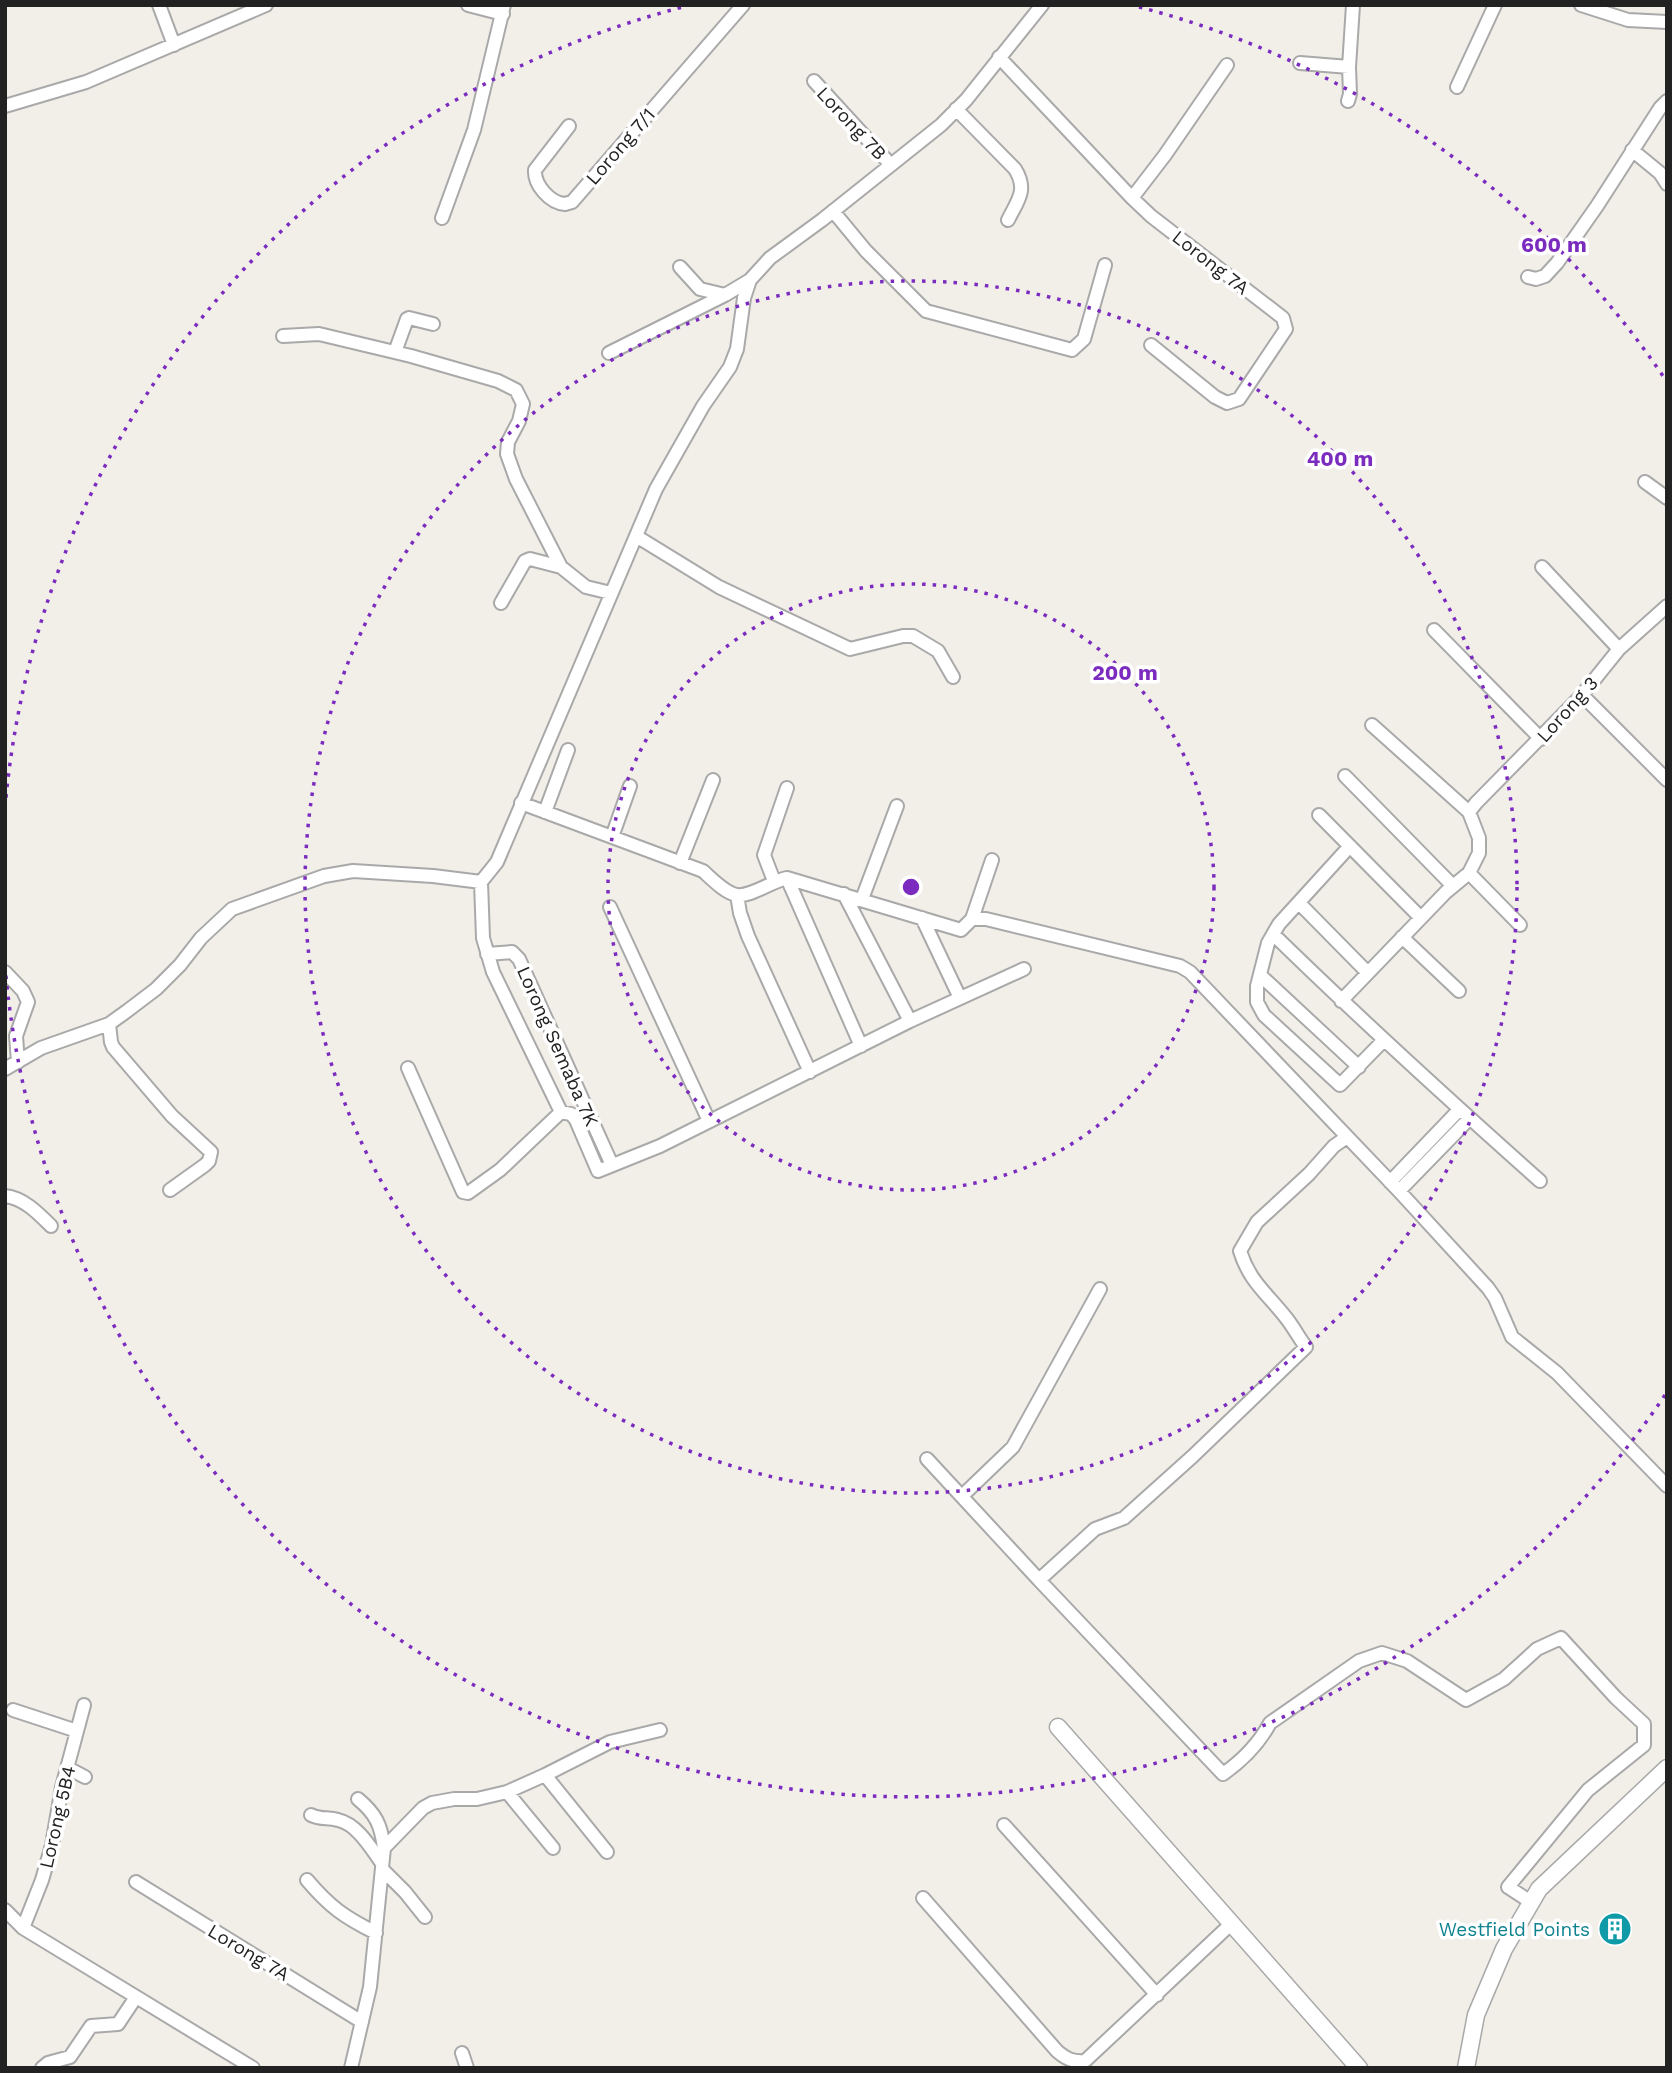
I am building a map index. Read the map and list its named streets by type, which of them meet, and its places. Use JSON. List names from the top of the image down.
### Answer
{
  "streets": {
    "street": [
      "Lorong 7B",
      "Lorong 7/1",
      "Lorong 7A",
      "Lorong 3",
      "Lorong Semaba 7K",
      "Lorong 5B4"
    ]
  },
  "places": {
    "building": ["Westfield Points"]
  },
  "rings": ["600 m", "400 m", "200 m"]
}
